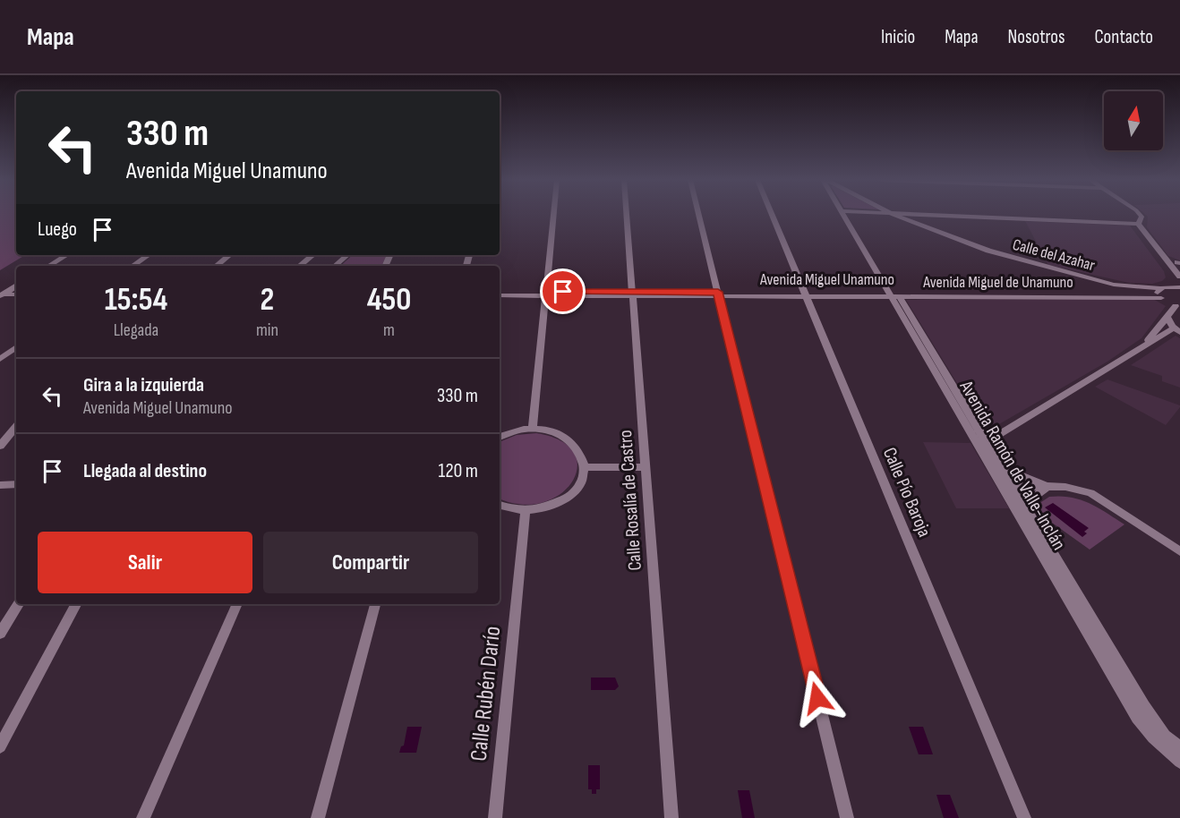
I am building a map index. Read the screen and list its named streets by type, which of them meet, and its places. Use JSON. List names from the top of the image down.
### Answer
{
  "streets": {
    "street": [
      "Calle del Azahar",
      "Avenida Miguel Unamuno",
      "Avenida Miguel de Unamuno",
      "Avenida Ramón de Valle-Inclán",
      "Calle Pío Baroja",
      "Calle Rosalía de Castro",
      "Calle Rubén Darío"
    ]
  },
  "crossings": [
    ["Calle del Azahar", "Avenida Miguel de Unamuno"],
    ["Avenida Miguel Unamuno", "Avenida Miguel de Unamuno"],
    ["Avenida Miguel Unamuno", "Avenida Ramón de Valle-Inclán"],
    ["Avenida Miguel Unamuno", "Calle Pío Baroja"],
    ["Avenida Miguel Unamuno", "Calle Rosalía de Castro"],
    ["Avenida Miguel de Unamuno", "Avenida Ramón de Valle-Inclán"]
  ],
  "north": "top",
  "page": {
    "header": "Mapa",
    "nav": [
      "Inicio",
      "Mapa",
      "Nosotros",
      "Contacto"
    ],
    "turn": ["330 m", "Avenida Miguel Unamuno"],
    "then": "Luego",
    "eta": [
      "15:54",
      "Llegada",
      "2",
      "min",
      "450",
      "m"
    ],
    "list": [
      {
        "name": "Gira a la izquierda",
        "note": "Avenida Miguel Unamuno",
        "value": "330 m"
      },
      {
        "name": "Llegada al destino",
        "value": "120 m"
      }
    ],
    "buttons": ["Salir", "Compartir"]
  }
}
